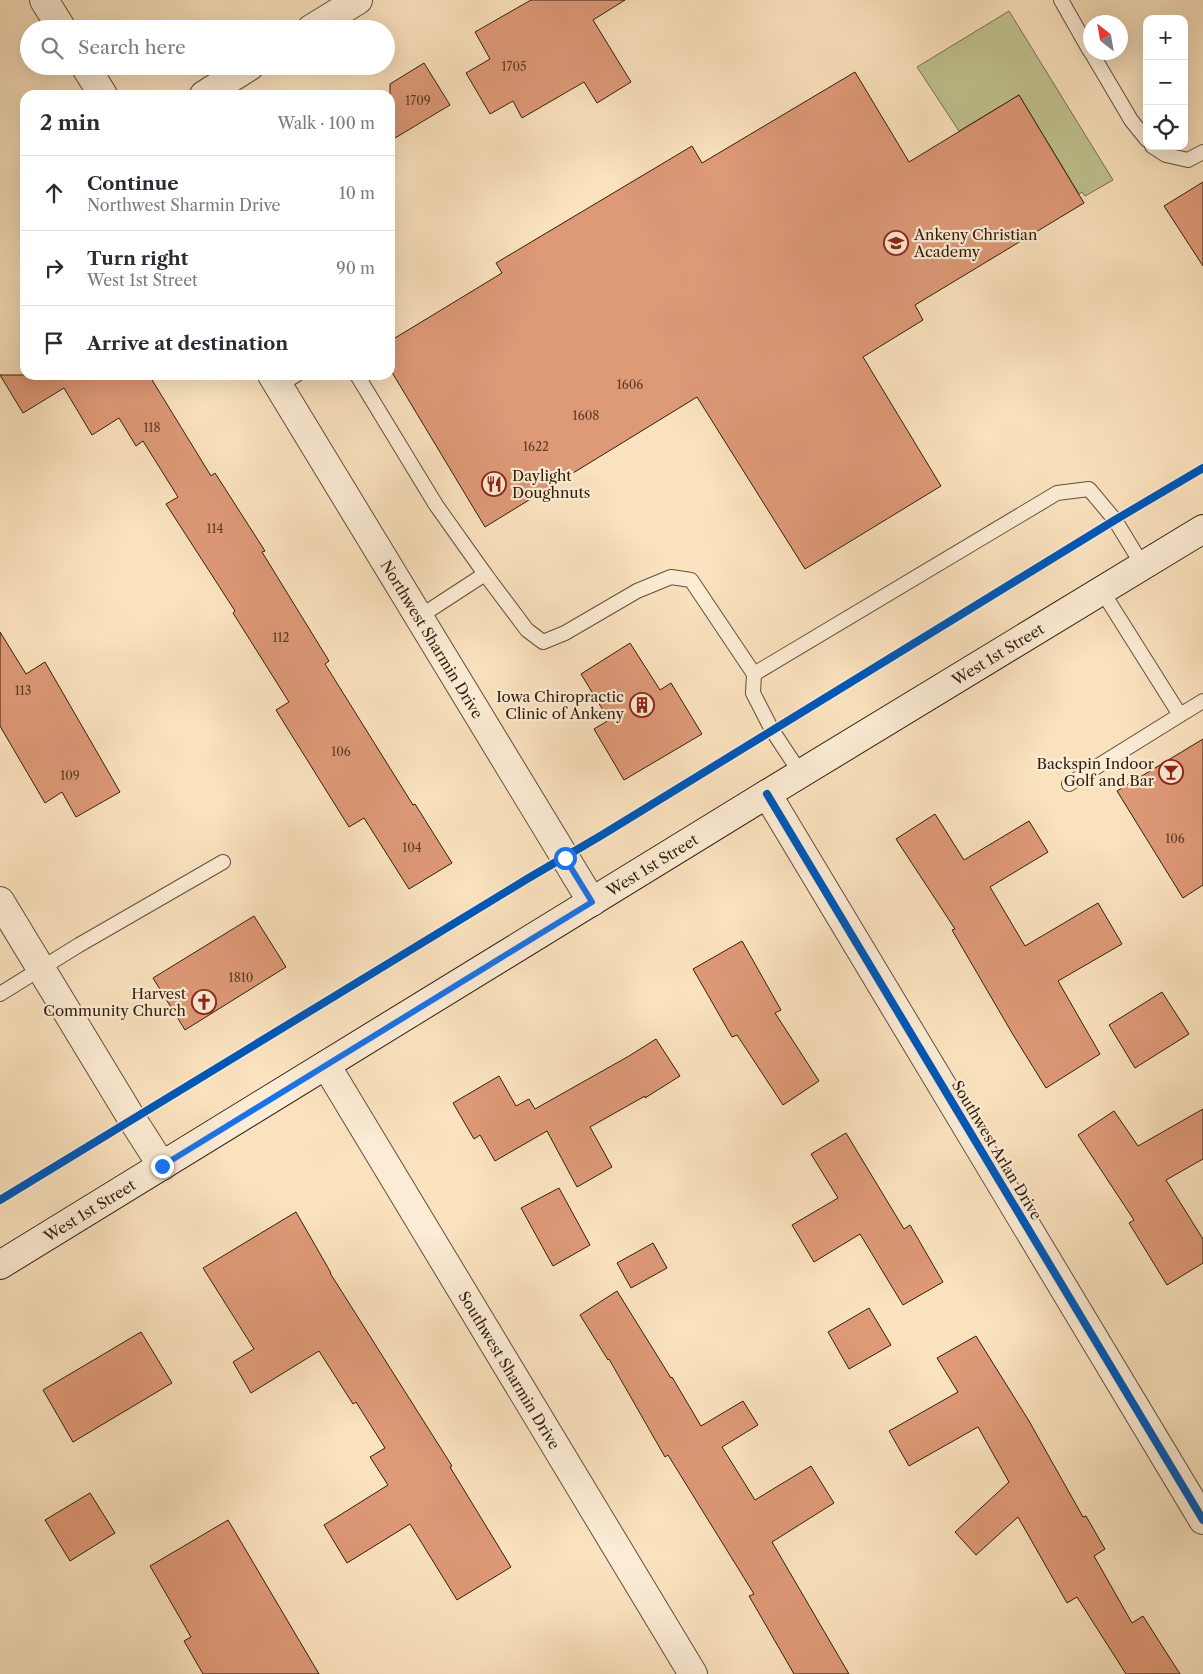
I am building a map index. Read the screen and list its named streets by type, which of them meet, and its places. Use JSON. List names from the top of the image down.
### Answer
{
  "streets": {
    "street": [
      "Northwest Sharmin Drive",
      "West 1st Street",
      "Southwest Arlan Drive",
      "Southwest Sharmin Drive"
    ]
  },
  "crossings": [
    ["Northwest Sharmin Drive", "West 1st Street"],
    ["West 1st Street", "Southwest Arlan Drive"],
    ["West 1st Street", "Southwest Sharmin Drive"]
  ],
  "places": {
    "school or university": ["Ankeny Christian Academy"],
    "restaurant": ["Daylight Doughnuts"],
    "building": ["Iowa Chiropractic Clinic of Ankeny"],
    "bar": ["Backspin Indoor Golf and Bar"],
    "church": ["Harvest Community Church"]
  },
  "house_numbers": [
    "1705",
    "1709",
    "1606",
    "1608",
    "118",
    "1622",
    "114",
    "112",
    "113",
    "106",
    "109",
    "106",
    "104",
    "1810"
  ],
  "north": "top left",
  "page": {
    "map_buttons": ["+", "−"],
    "search": "Search here",
    "heading": ["2 min", "Walk · 100 m"],
    "list": [
      ["Continue", "Northwest Sharmin Drive", "10 m"],
      ["Turn right", "West 1st Street", "90 m"],
      "Arrive at destination"
    ]
  }
}
